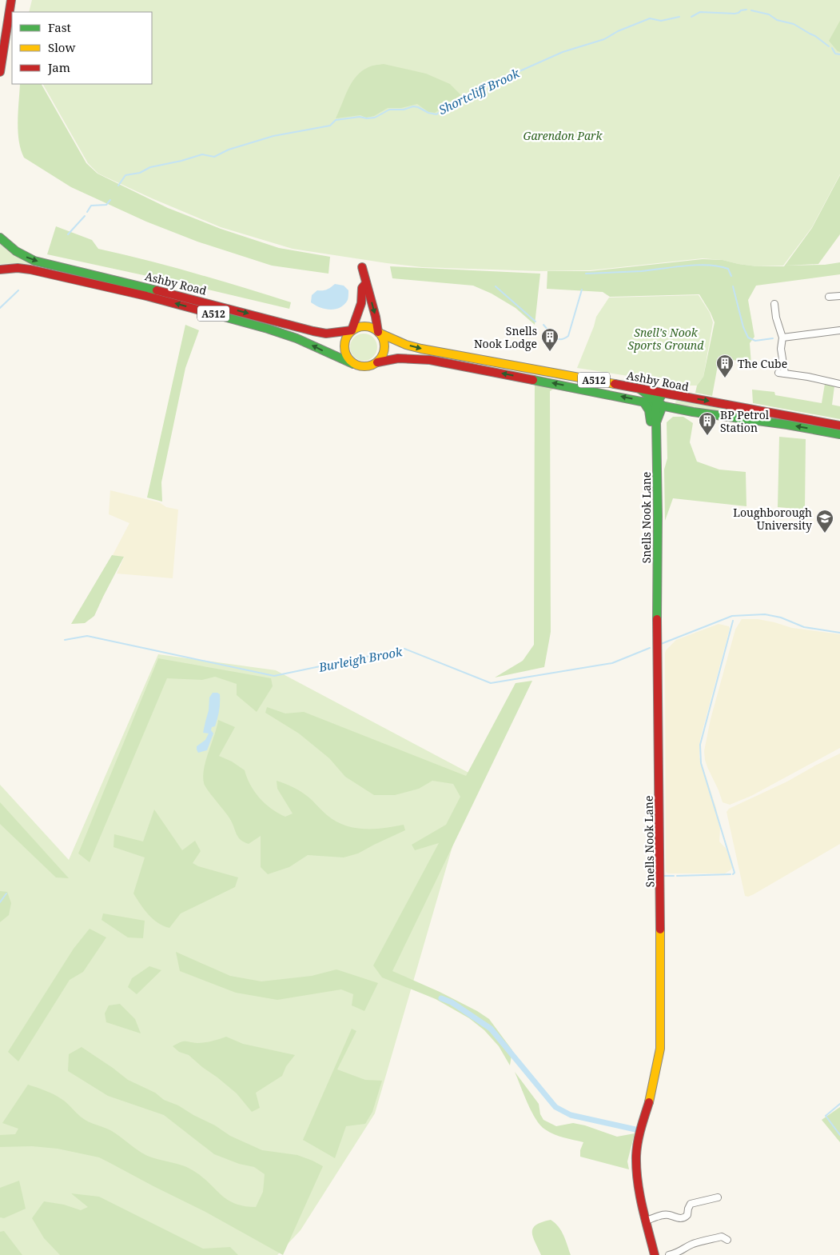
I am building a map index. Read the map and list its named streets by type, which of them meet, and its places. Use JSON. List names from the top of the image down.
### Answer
{
  "streets": {
    "main road": ["Ashby Road", "A512", "Snells Nook Lane"]
  },
  "crossings": [
    ["Ashby Road", "Snells Nook Lane"]
  ],
  "water": ["Shortcliff Brook", "Burleigh Brook"],
  "parks": ["Garendon Park", "Snell's Nook Sports Ground"],
  "places": {
    "building": ["Snells Nook Lodge", "The Cube", "BP Petrol Station"],
    "school or university": ["Loughborough University"]
  },
  "legend": ["Fast", "Slow", "Jam"]
}
